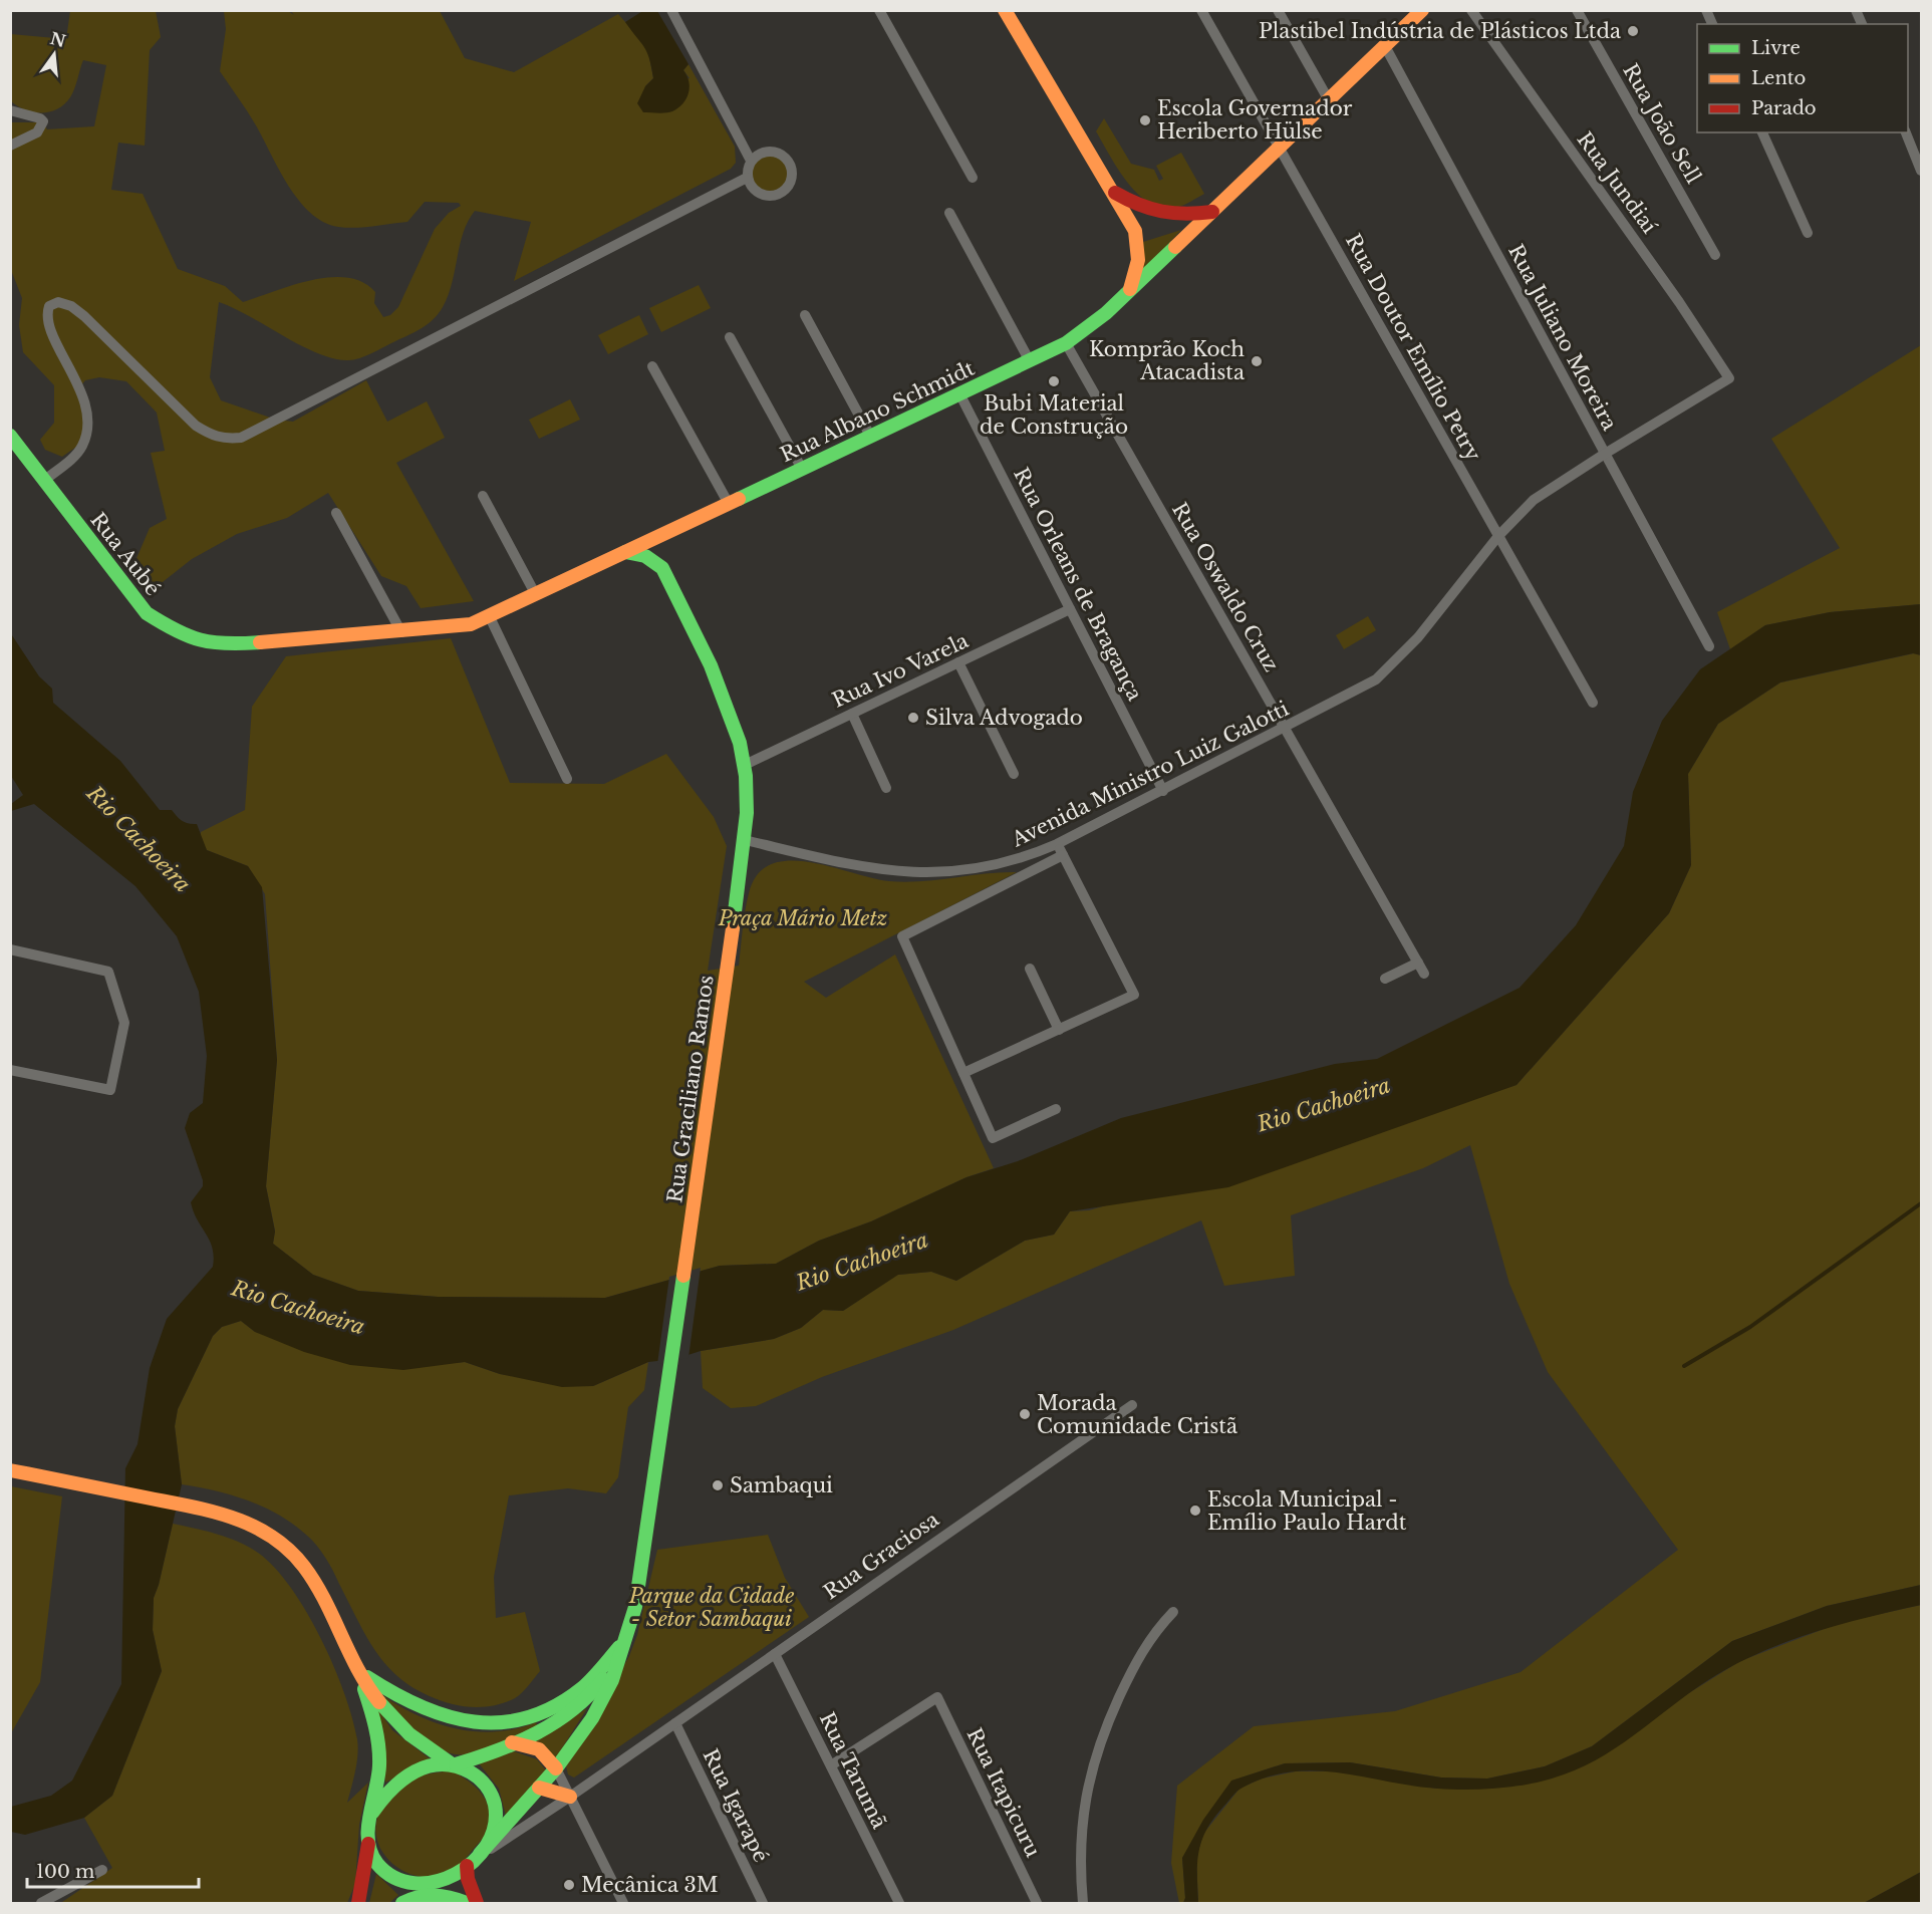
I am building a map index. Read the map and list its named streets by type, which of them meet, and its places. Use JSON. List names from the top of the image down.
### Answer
{
  "streets": {
    "main road": ["Rua Albano Schmidt", "Rua Aubé", "Rua Graciliano Ramos"],
    "street": [
      "Rua João Sell",
      "Rua Jundiaí",
      "Rua Juliano Moreira",
      "Rua Doutor Emílio Petry",
      "Rua Orleans de Bragança",
      "Rua Oswaldo Cruz",
      "Rua Ivo Varela",
      "Avenida Ministro Luiz Galotti",
      "Rua Graciosa",
      "Rua Tarumã",
      "Rua Itapicuru",
      "Rua Igarapé"
    ]
  },
  "crossings": [
    ["Rua Jundiaí", "Avenida Ministro Luiz Galotti"],
    ["Rua Juliano Moreira", "Rua Albano Schmidt"],
    ["Rua Juliano Moreira", "Avenida Ministro Luiz Galotti"],
    ["Rua Doutor Emílio Petry", "Rua Albano Schmidt"],
    ["Rua Doutor Emílio Petry", "Avenida Ministro Luiz Galotti"],
    ["Rua Albano Schmidt", "Rua Aubé"],
    ["Rua Albano Schmidt", "Rua Orleans de Bragança"],
    ["Rua Albano Schmidt", "Rua Oswaldo Cruz"],
    ["Rua Orleans de Bragança", "Rua Ivo Varela"],
    ["Rua Orleans de Bragança", "Avenida Ministro Luiz Galotti"],
    ["Rua Oswaldo Cruz", "Avenida Ministro Luiz Galotti"],
    ["Rua Ivo Varela", "Rua Graciliano Ramos"],
    ["Avenida Ministro Luiz Galotti", "Rua Graciliano Ramos"],
    ["Rua Graciliano Ramos", "Rua Graciosa"],
    ["Rua Graciosa", "Rua Tarumã"],
    ["Rua Graciosa", "Rua Igarapé"],
    ["Rua Tarumã", "Rua Itapicuru"]
  ],
  "water": ["Rio Cachoeira"],
  "parks": ["Praça Mário Metz", "Parque da Cidade - Setor Sambaqui"],
  "places": [
    "Plastibel Indústria de Plásticos Ltda",
    "Escola Governador Heriberto Hülse",
    "Komprão Koch Atacadista",
    "Bubi Material de Construção",
    "Silva Advogado",
    "Morada Comunidade Cristã",
    "Sambaqui",
    "Escola Municipal - Emílio Paulo Hardt",
    "Mecânica 3M"
  ],
  "legend": ["Livre", "Lento", "Parado"],
  "scale_bar": "100 m",
  "north": "top"
}
